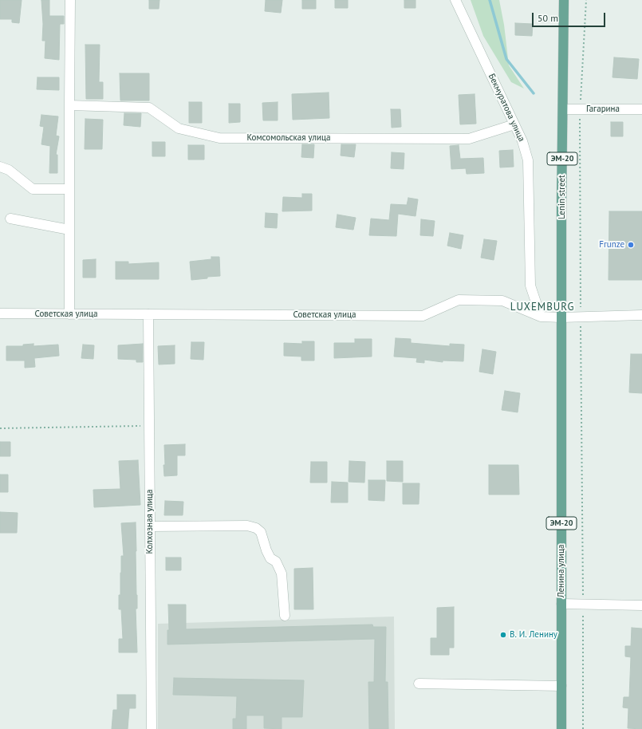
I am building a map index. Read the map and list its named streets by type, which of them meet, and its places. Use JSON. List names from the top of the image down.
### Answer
{
  "streets": {
    "main road": ["ЭМ-20", "Lenin street", "Ленина улица"],
    "street": [
      "Бекмуратова улица",
      "Гагарина",
      "Комсомольская улица",
      "Советская улица",
      "Колхозная улица"
    ]
  },
  "crossings": [
    ["Бекмуратова улица", "Комсомольская улица"],
    ["Бекмуратова улица", "Советская улица"],
    ["Гагарина", "Lenin street"],
    ["Lenin street", "Советская улица"],
    ["Lenin street", "Ленина улица"],
    ["Советская улица", "Колхозная улица"],
    ["Советская улица", "Ленина улица"]
  ],
  "districts": ["LUXEMBURG"],
  "places": ["Frunze", "В. И. Ленину"],
  "scale_bar": "50 m"
}
